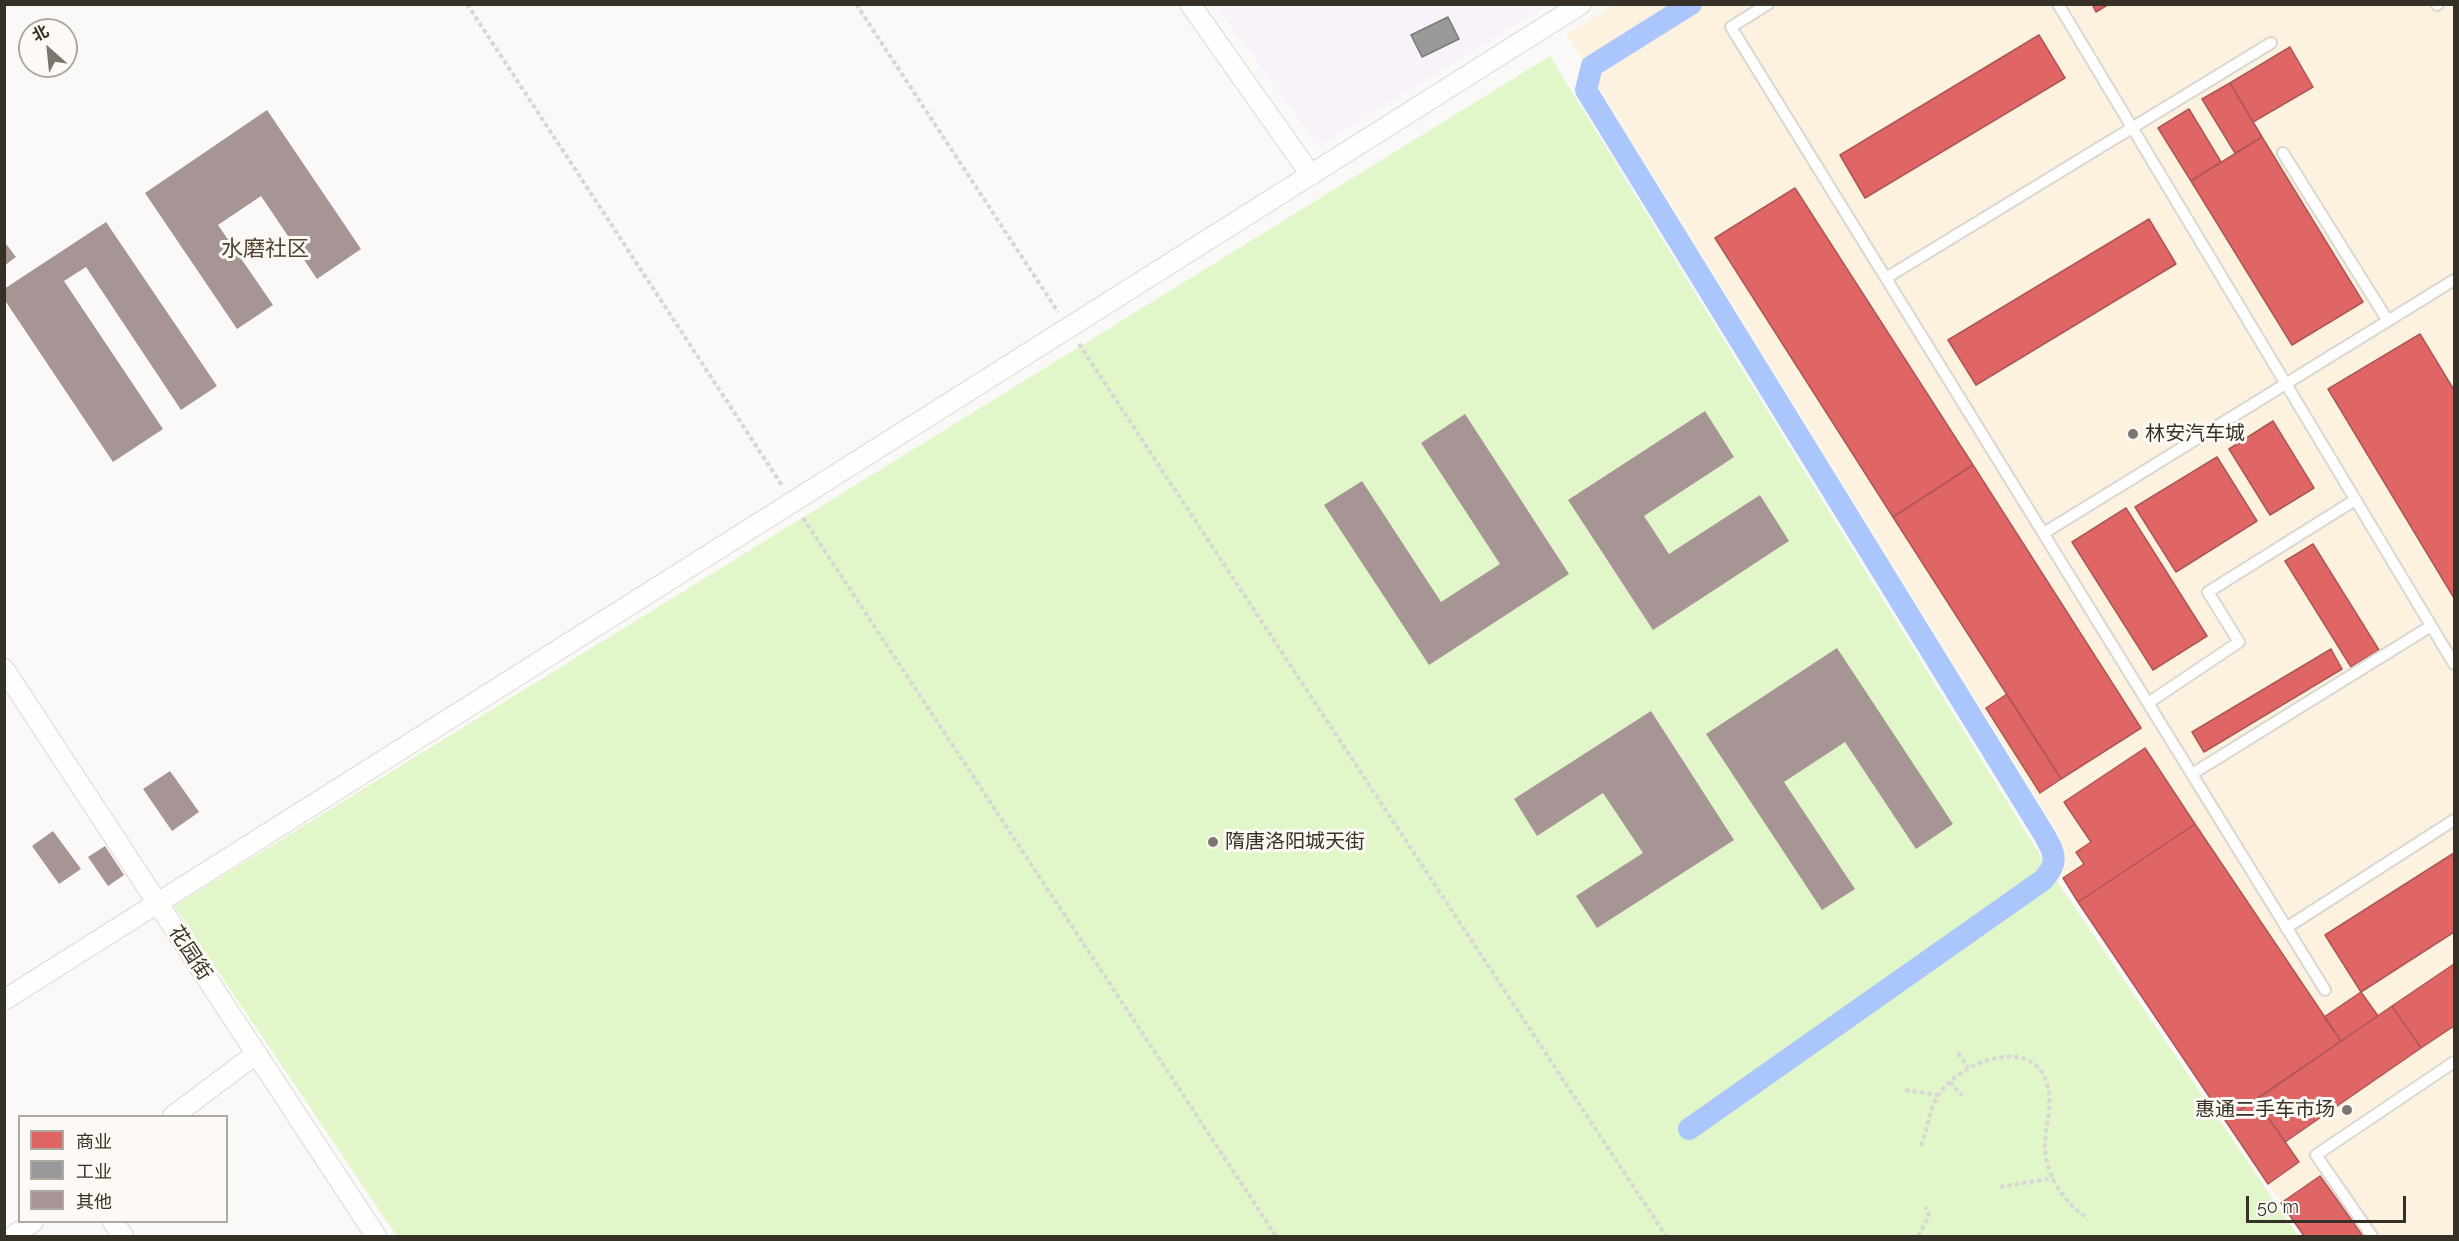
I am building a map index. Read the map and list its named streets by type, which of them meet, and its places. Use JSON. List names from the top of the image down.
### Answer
{
  "streets": {
    "street": ["花园街"]
  },
  "districts": ["水磨社区"],
  "places": ["林安汽车城", "隋唐洛阳城天街", "惠通二手车市场"],
  "legend": ["商业", "工业", "其他"],
  "scale_bar": "50 m",
  "north": "top left"
}
